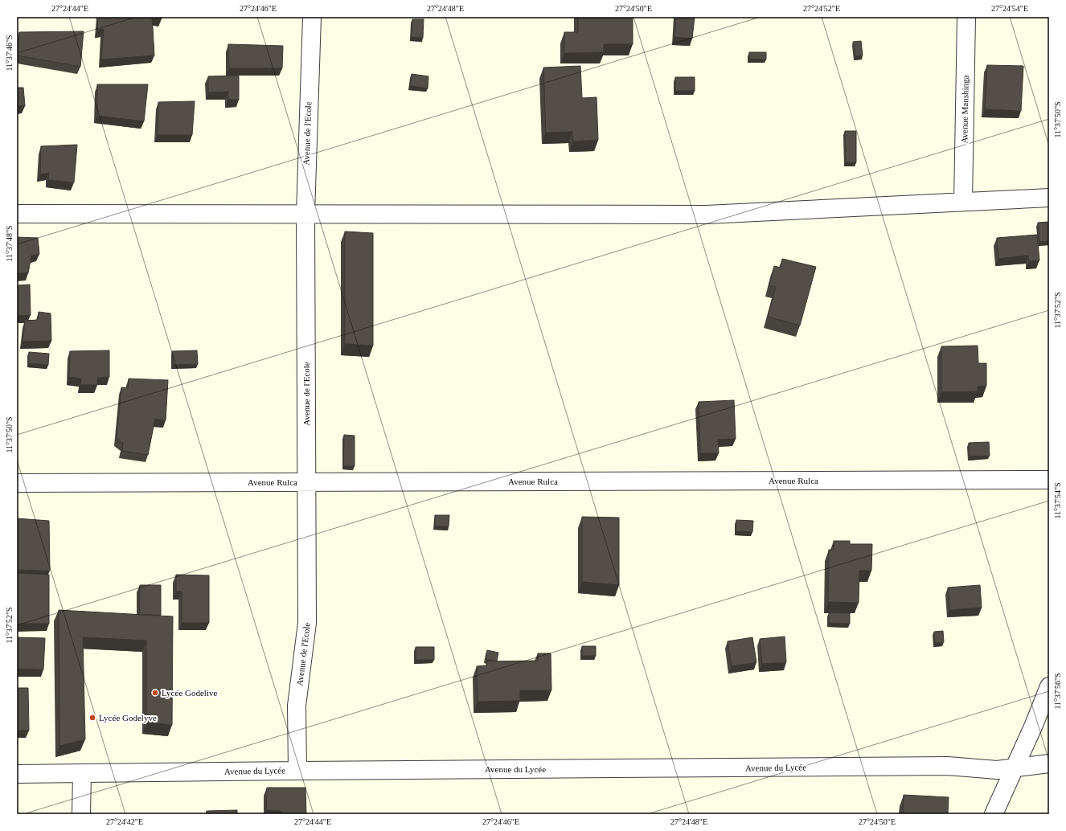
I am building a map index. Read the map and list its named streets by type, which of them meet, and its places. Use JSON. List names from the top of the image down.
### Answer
{
  "streets": {
    "street": [
      "Avenue Manshinga",
      "Avenue de l'Ecole",
      "Avenue Rulca",
      "Avenue du Lycée"
    ]
  },
  "crossings": [
    ["Avenue de l'Ecole", "Avenue Rulca"],
    ["Avenue de l'Ecole", "Avenue du Lycée"]
  ],
  "places": ["Lycée Godelive", "Lycée Godelyve"],
  "coordinates": [
    "27°24'44\"E",
    "27°24'46\"E",
    "27°24'48\"E",
    "27°24'50\"E",
    "27°24'52\"E",
    "27°24'54\"E",
    "11°37'46\"S",
    "11°37'50\"S",
    "11°37'48\"S",
    "11°37'52\"S",
    "11°37'54\"S",
    "11°37'56\"S",
    "27°24'42\"E"
  ]
}
